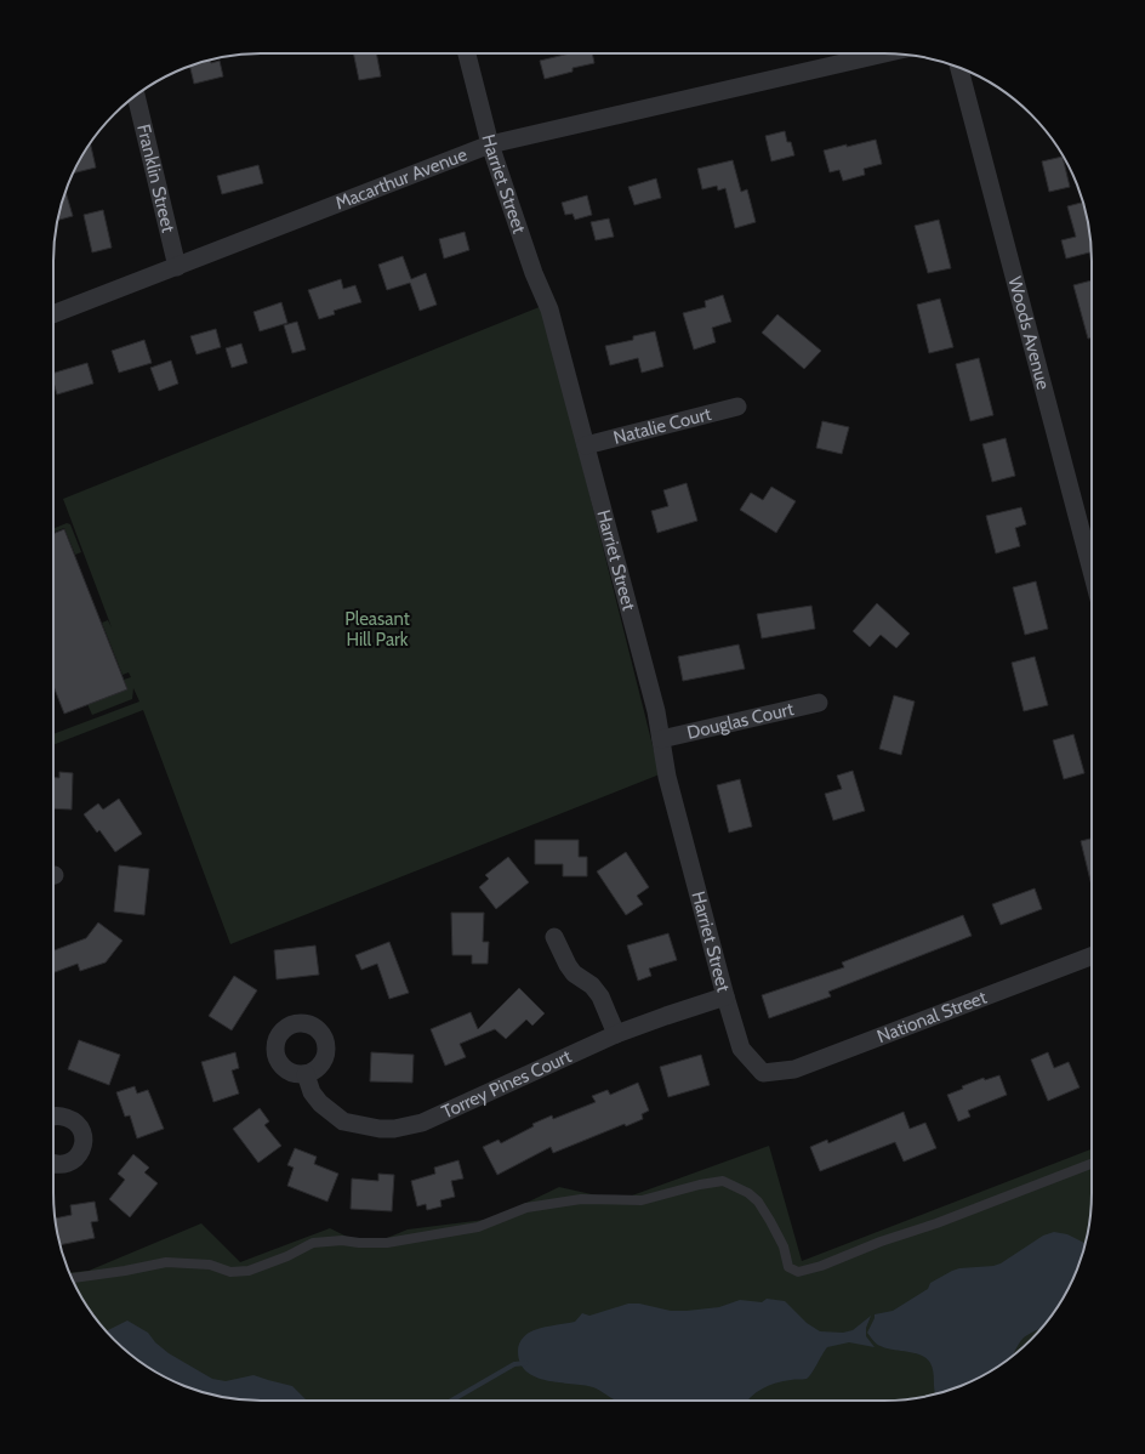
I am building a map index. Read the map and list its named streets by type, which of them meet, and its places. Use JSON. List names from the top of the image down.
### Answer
{
  "streets": {
    "street": [
      "Franklin Street",
      "Macarthur Avenue",
      "Harriet Street",
      "Woods Avenue",
      "Natalie Court",
      "Douglas Court",
      "National Street",
      "Torrey Pines Court"
    ]
  },
  "crossings": [
    ["Franklin Street", "Macarthur Avenue"],
    ["Macarthur Avenue", "Harriet Street"],
    ["Harriet Street", "Natalie Court"],
    ["Harriet Street", "Douglas Court"],
    ["Harriet Street", "National Street"],
    ["Harriet Street", "Torrey Pines Court"]
  ],
  "parks": ["Pleasant Hill Park"]
}
